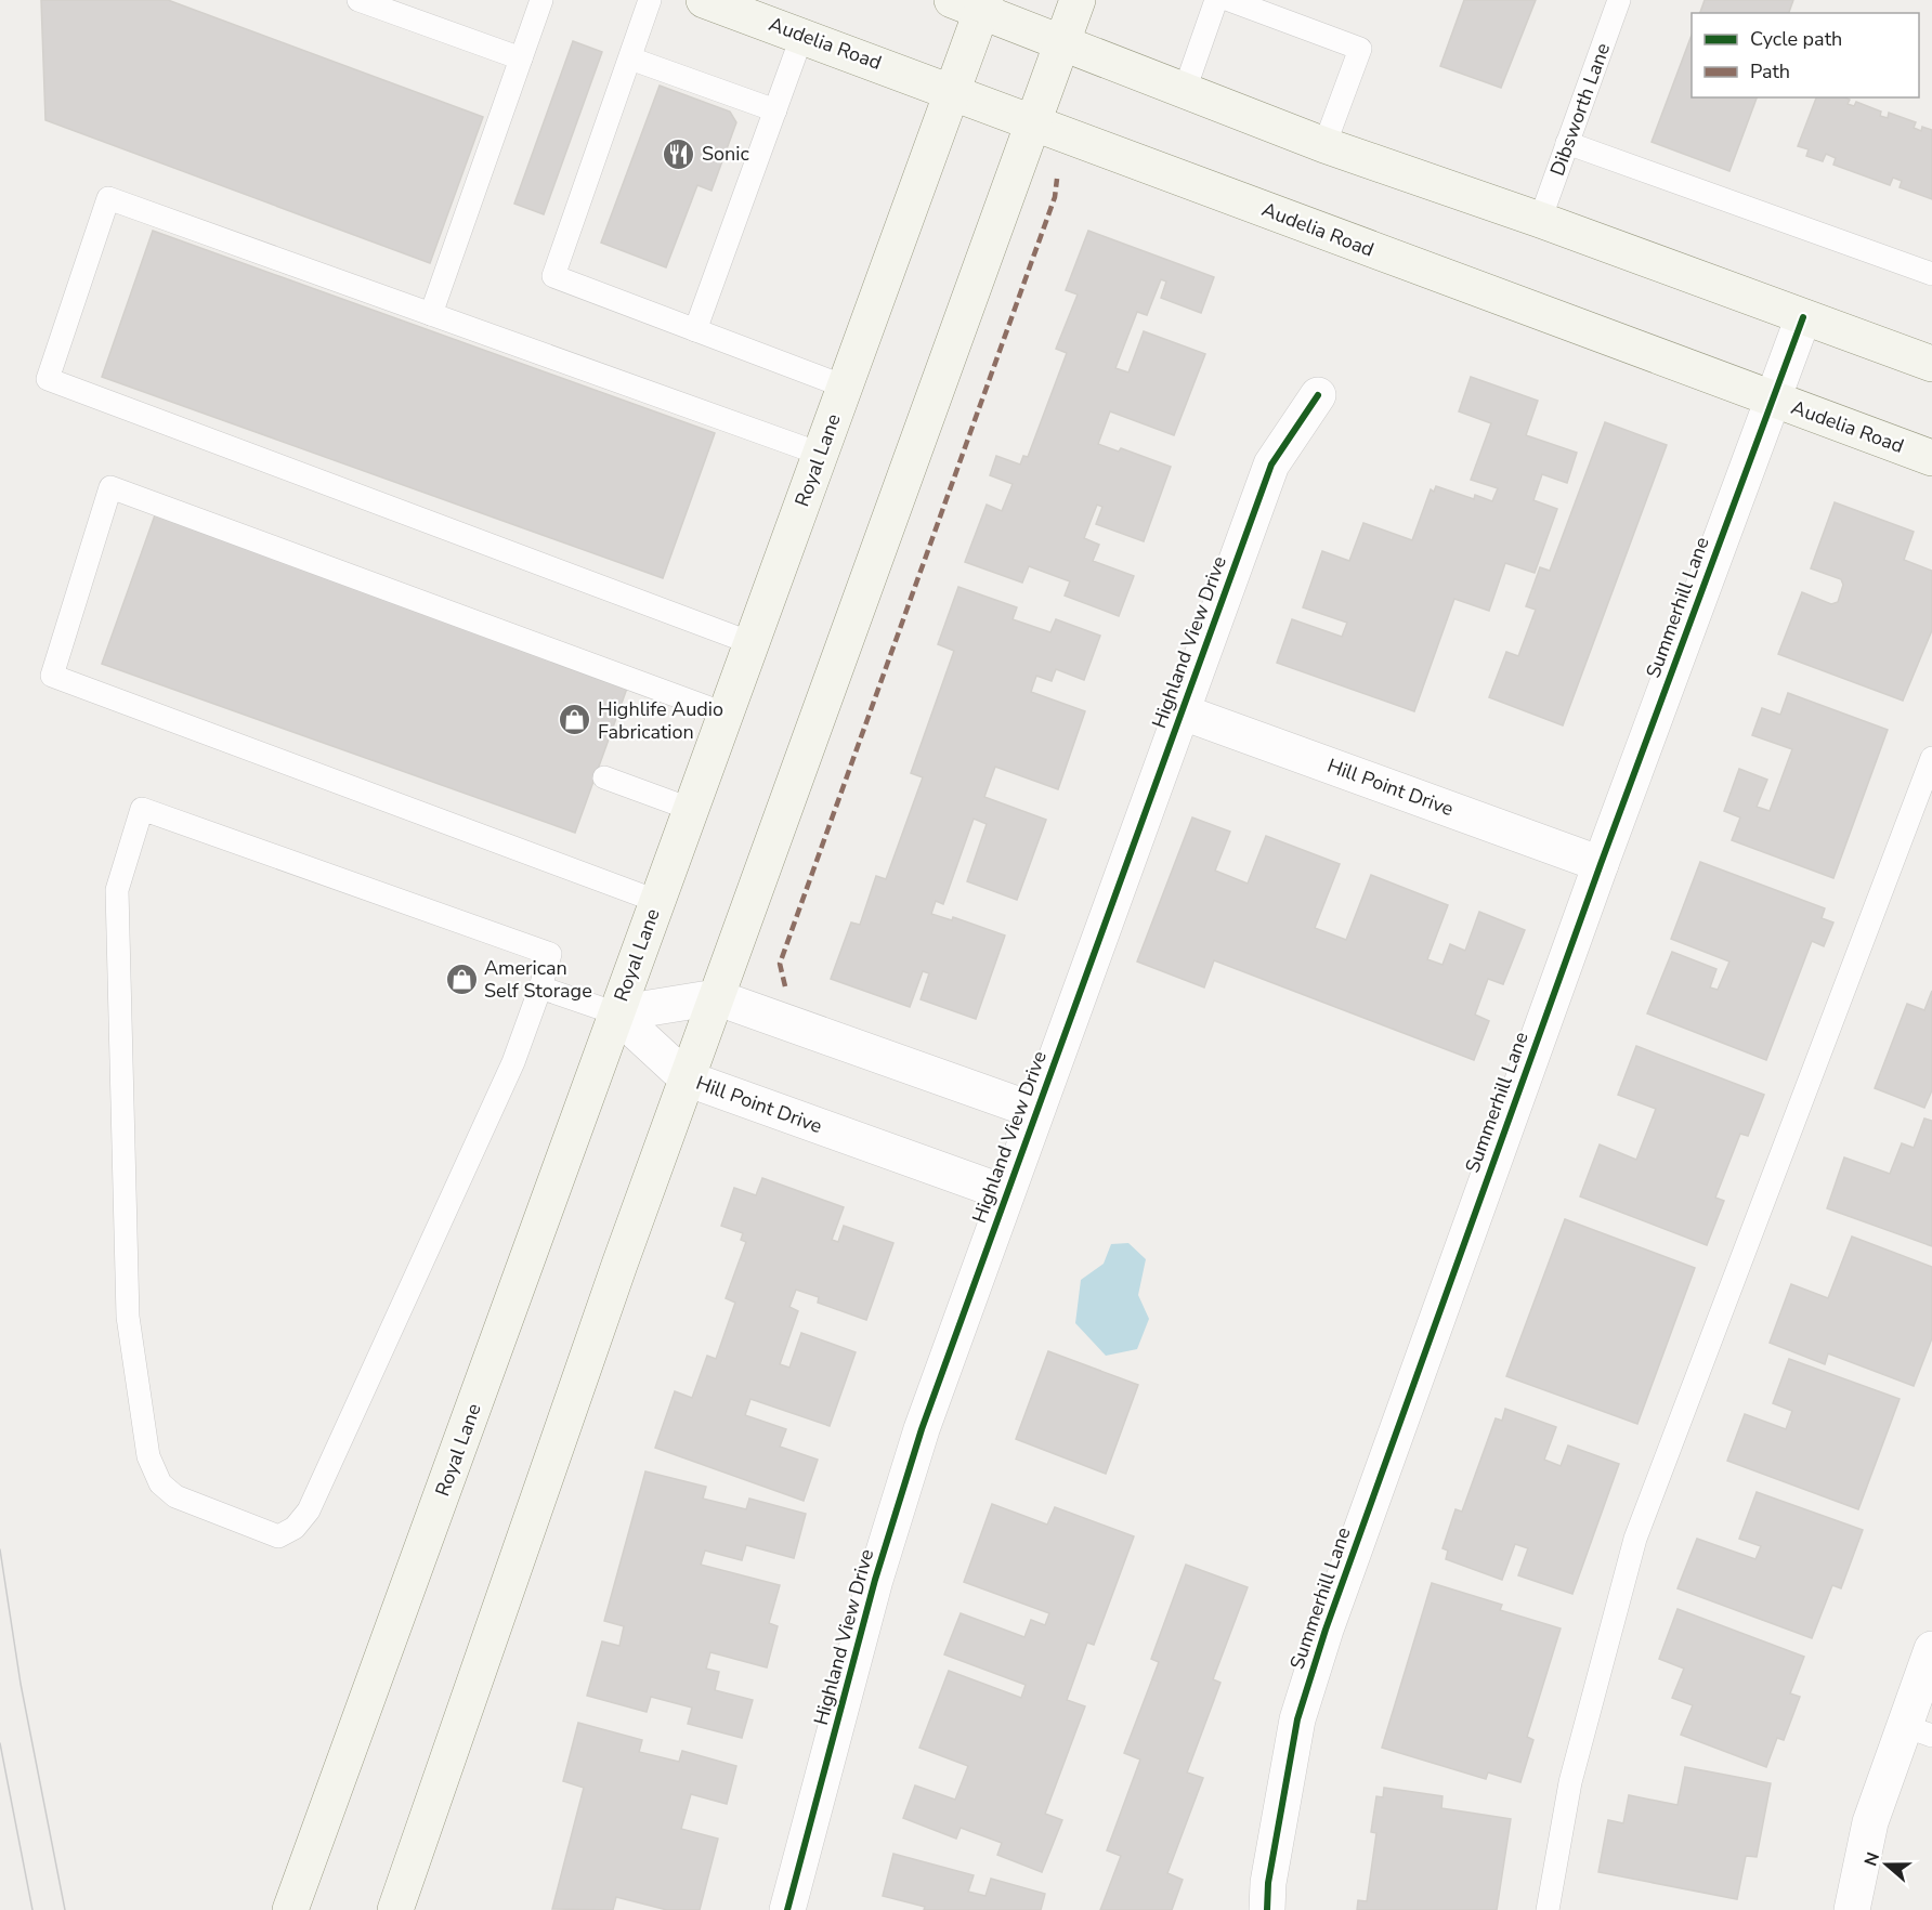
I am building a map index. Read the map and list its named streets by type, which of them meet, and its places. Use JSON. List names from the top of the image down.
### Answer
{
  "streets": {
    "main road": ["Audelia Road", "Royal Lane"],
    "street": ["Summerhill Lane", "Highland View Drive", "Hill Point Drive"],
    "lane": ["Dibsworth Lane"]
  },
  "crossings": [
    ["Audelia Road", "Royal Lane"],
    ["Audelia Road", "Summerhill Lane"],
    ["Royal Lane", "Hill Point Drive"],
    ["Summerhill Lane", "Hill Point Drive"],
    ["Highland View Drive", "Hill Point Drive"]
  ],
  "places": {
    "restaurant": ["Sonic"],
    "shop": ["Highlife Audio Fabrication", "American Self Storage"]
  },
  "legend": ["Cycle path", "Path"],
  "north": "left"
}
